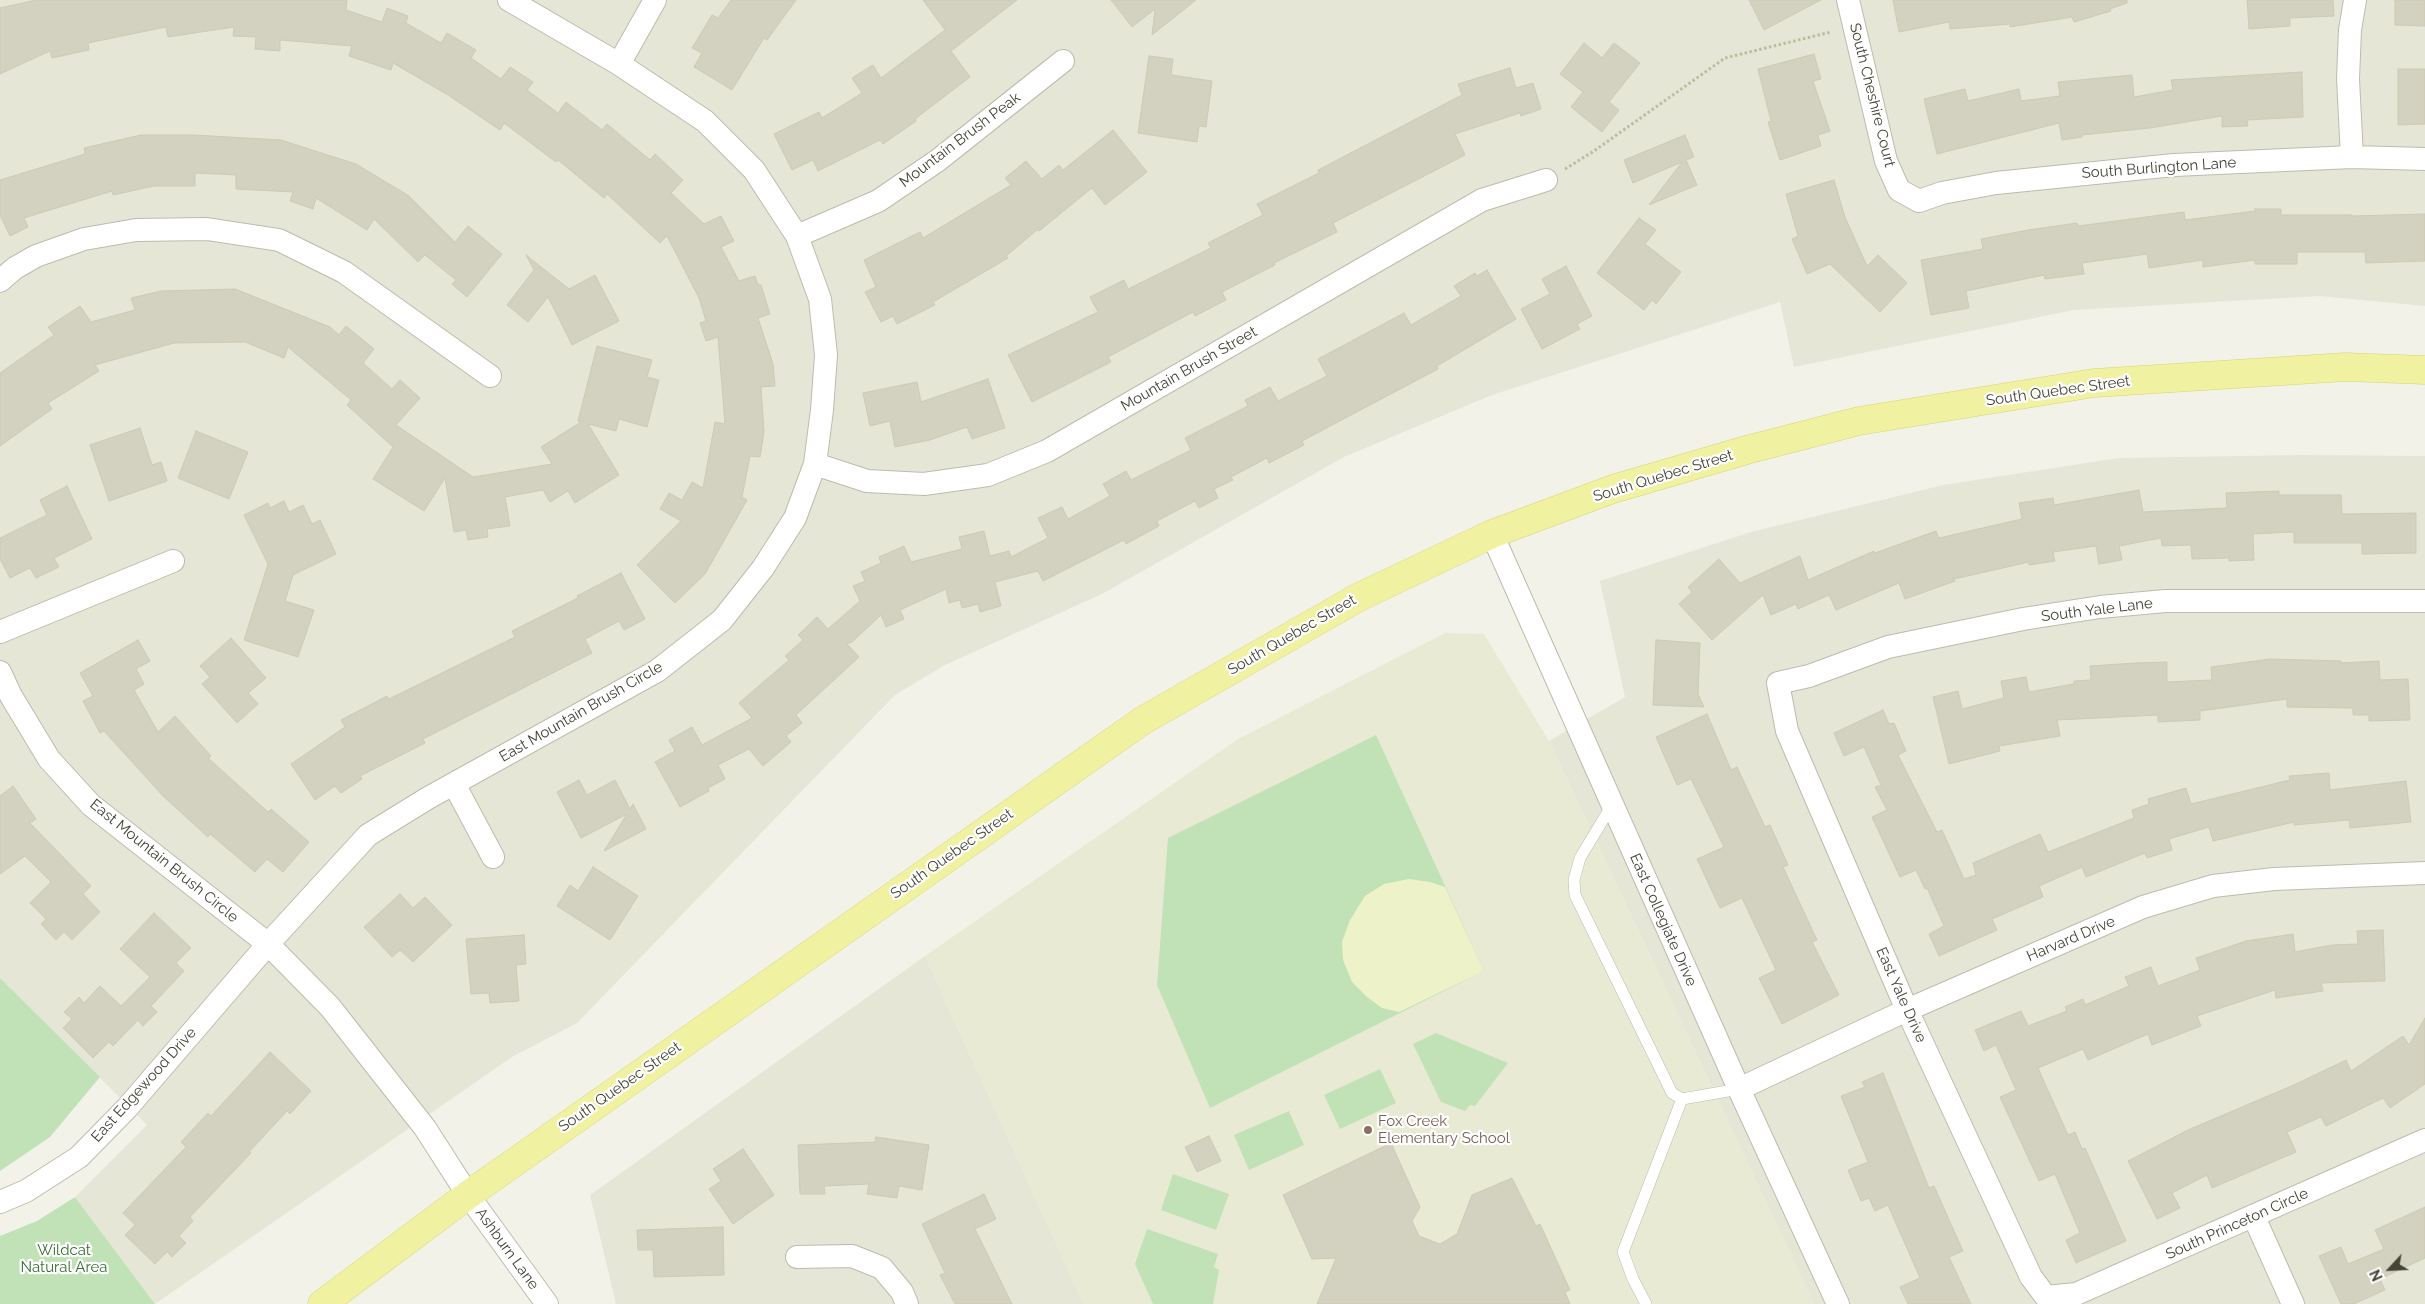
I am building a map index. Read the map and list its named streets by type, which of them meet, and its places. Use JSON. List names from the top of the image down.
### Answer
{
  "streets": {
    "main road": ["South Quebec Street"],
    "street": [
      "South Cheshire Court",
      "Mountain Brush Peak",
      "South Burlington Lane",
      "Mountain Brush Street",
      "South Yale Lane",
      "East Mountain Brush Circle",
      "East Collegiate Drive",
      "Harvard Drive",
      "East Yale Drive",
      "East Edgewood Drive",
      "South Princeton Circle",
      "Ashburn Lane"
    ]
  },
  "crossings": [
    ["South Cheshire Court", "South Burlington Lane"],
    ["Mountain Brush Peak", "East Mountain Brush Circle"],
    ["Mountain Brush Street", "East Mountain Brush Circle"],
    ["South Quebec Street", "East Mountain Brush Circle"],
    ["South Quebec Street", "East Collegiate Drive"],
    ["South Quebec Street", "Ashburn Lane"],
    ["South Yale Lane", "East Yale Drive"],
    ["East Mountain Brush Circle", "East Edgewood Drive"],
    ["East Mountain Brush Circle", "Ashburn Lane"],
    ["East Collegiate Drive", "Harvard Drive"],
    ["Harvard Drive", "East Yale Drive"],
    ["East Yale Drive", "South Princeton Circle"]
  ],
  "parks": ["Wildcat Natural Area"],
  "places": ["Fox Creek Elementary School"],
  "north": "bottom left"
}
